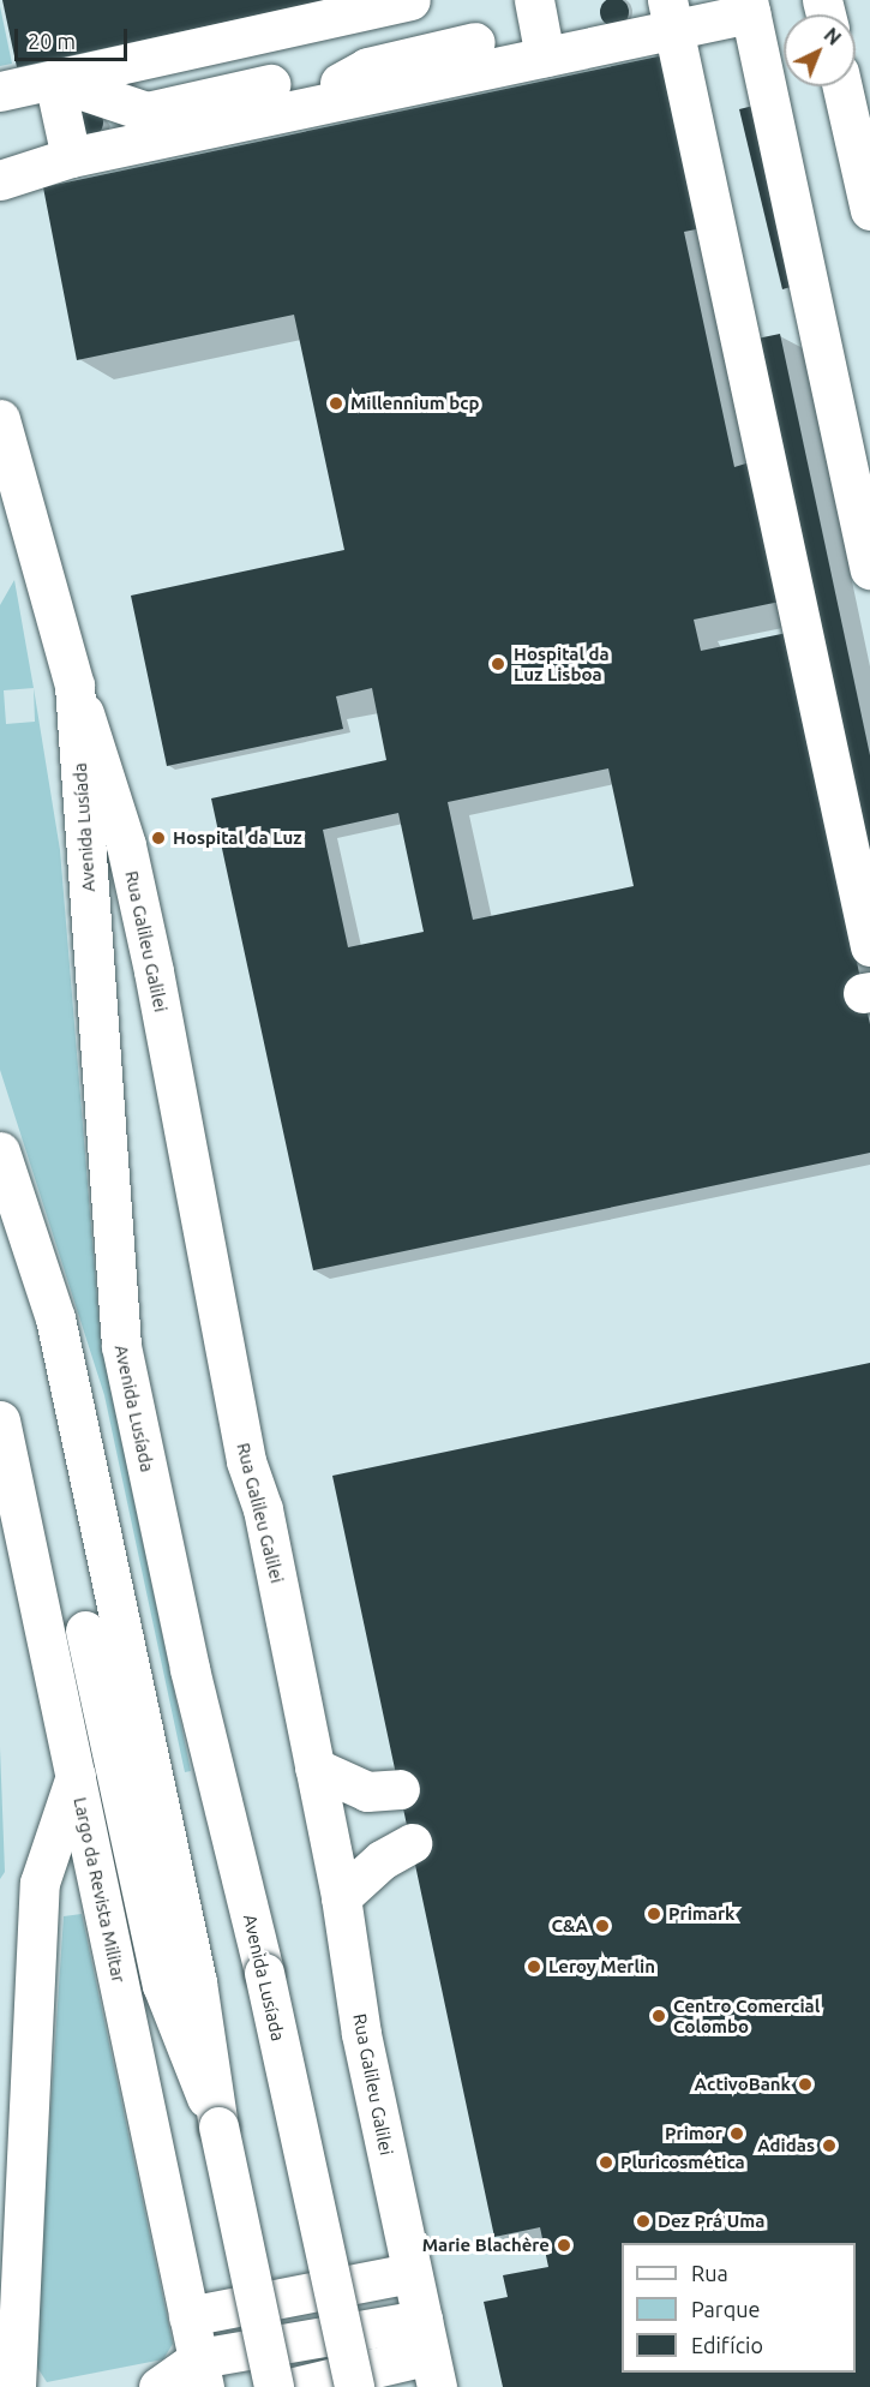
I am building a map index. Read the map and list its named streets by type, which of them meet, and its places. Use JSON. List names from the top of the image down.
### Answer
{
  "streets": {
    "main road": ["Avenida Lusíada", "Rua Galileu Galilei", "Largo da Revista Militar"]
  },
  "crossings": [
    ["Avenida Lusíada", "Rua Galileu Galilei"]
  ],
  "places": [
    "Millennium bcp",
    "Hospital da Luz Lisboa",
    "Hospital da Luz",
    "Primark",
    "C&A",
    "Leroy Merlin",
    "Centro Comercial Colombo",
    "ActivoBank",
    "Primor",
    "Adidas",
    "Pluricosmética",
    "Dez Prá Uma",
    "Marie Blachère"
  ],
  "legend": ["Rua", "Parque", "Edifício"],
  "scale_bar": "20 m",
  "north": "top right"
}
